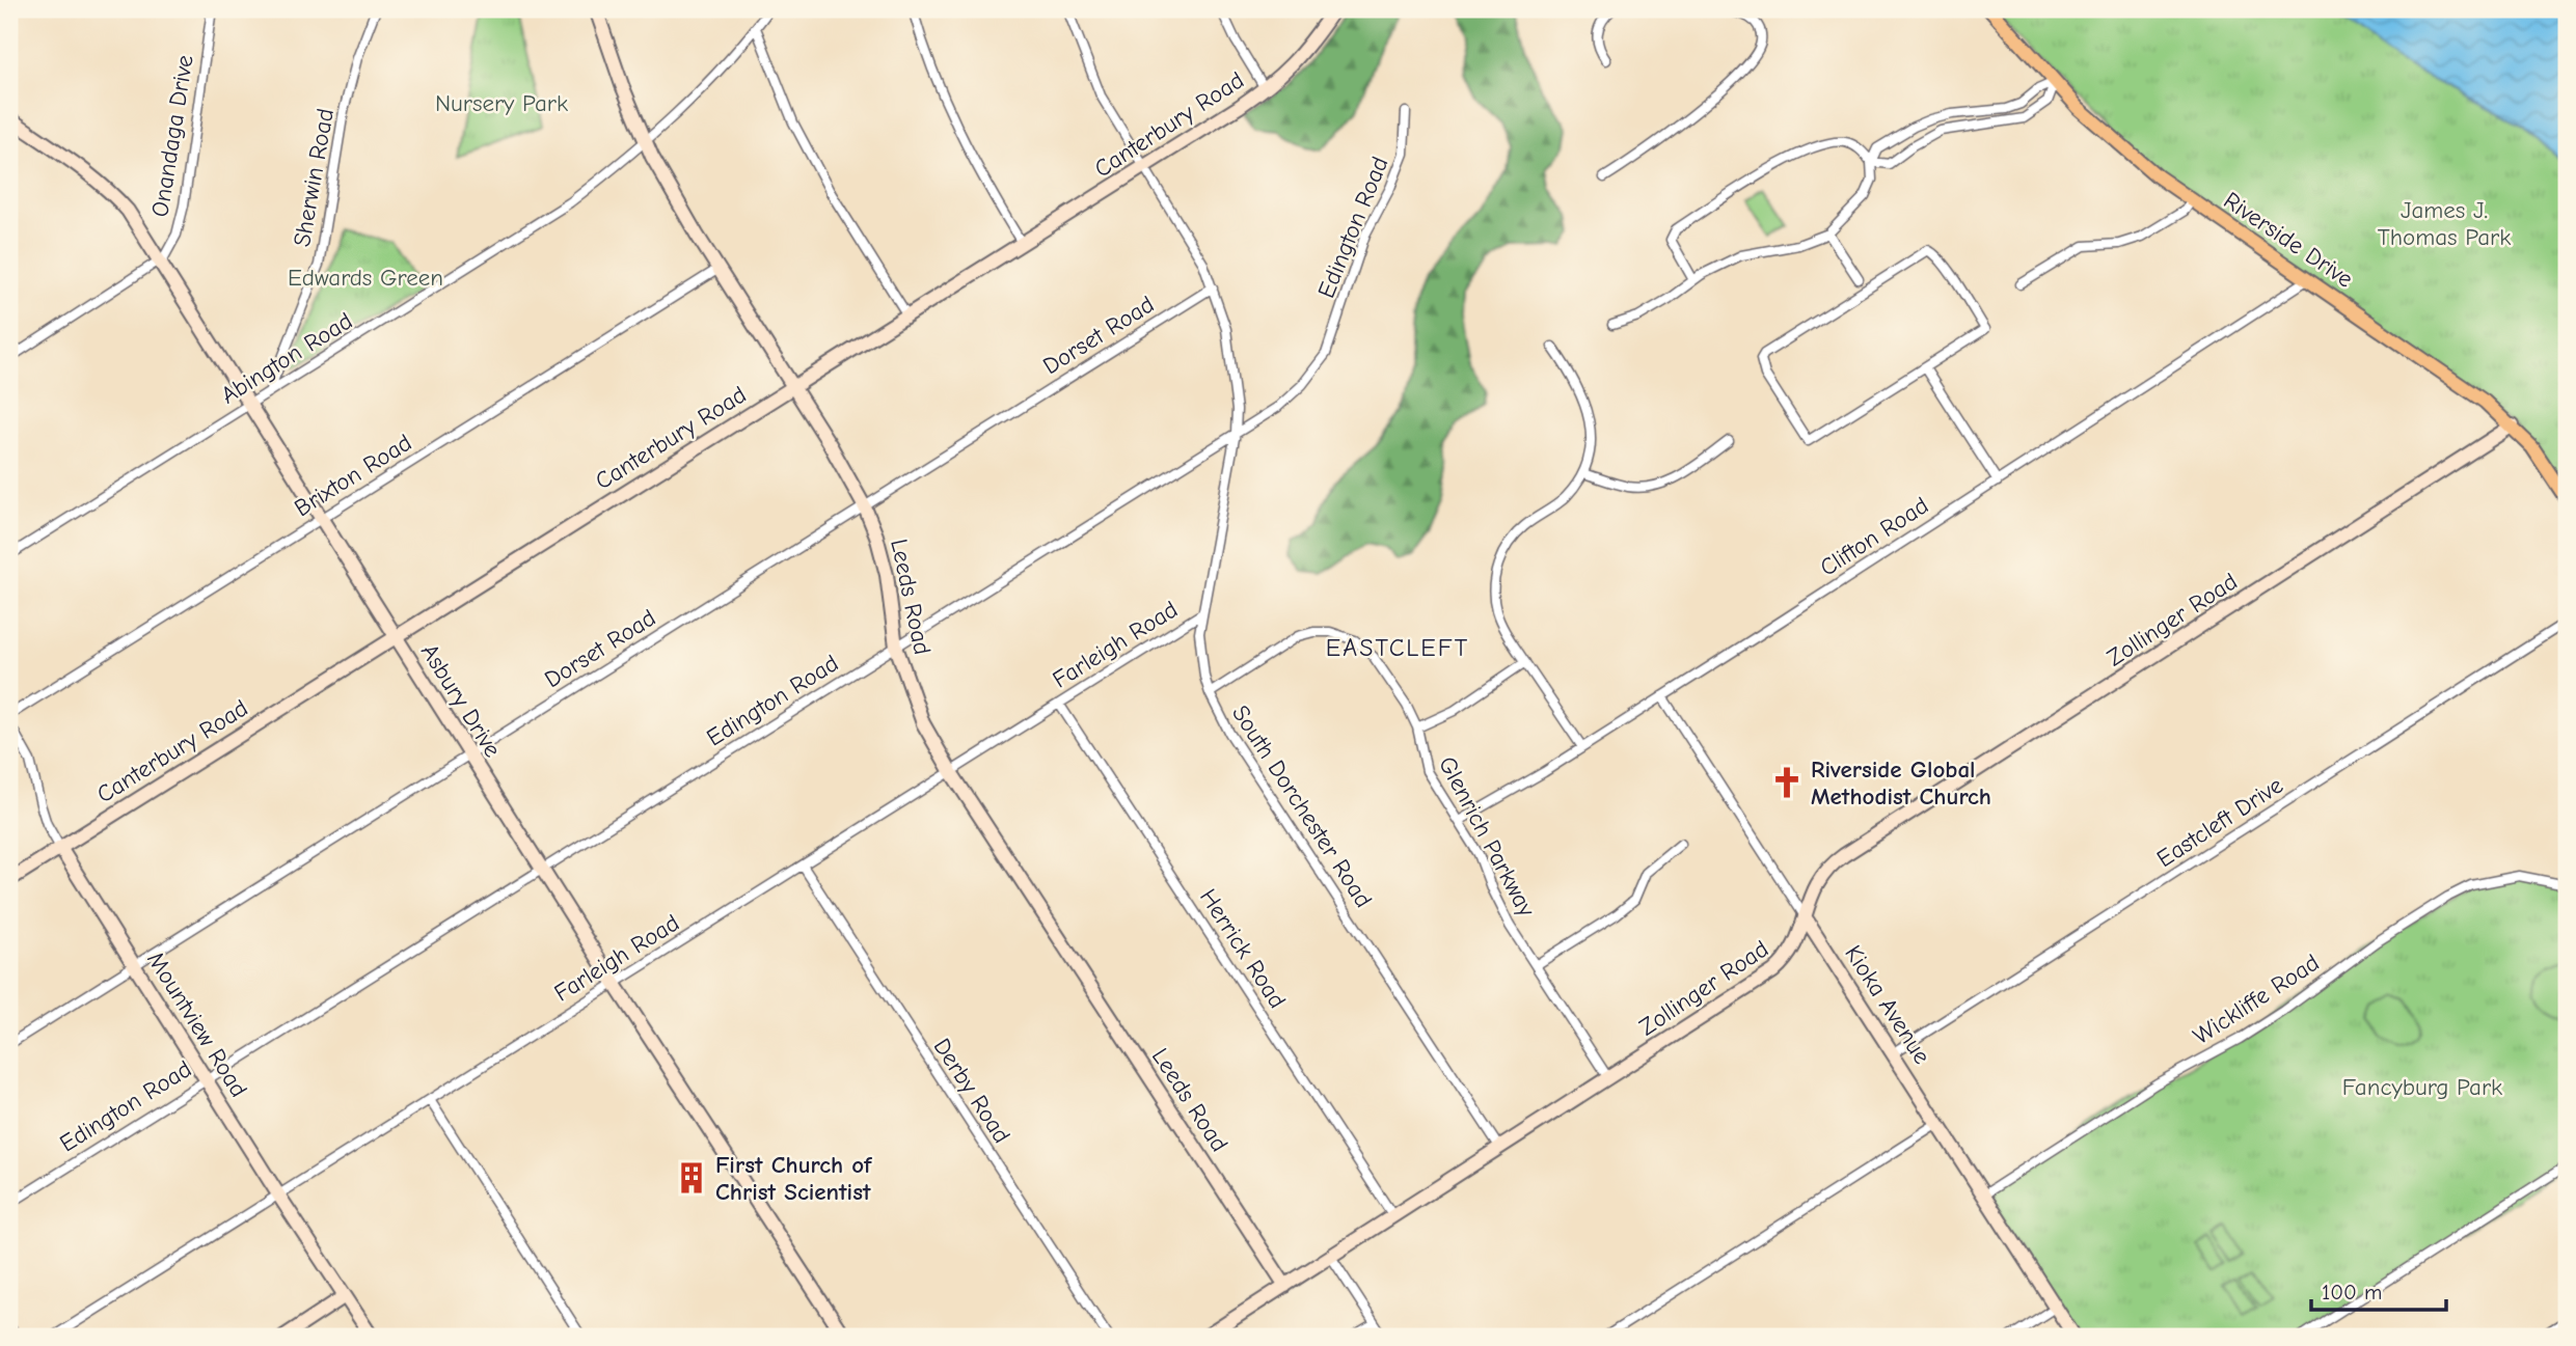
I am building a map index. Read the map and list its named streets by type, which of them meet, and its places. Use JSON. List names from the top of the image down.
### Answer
{
  "streets": {
    "main road": ["Riverside Drive"],
    "street": [
      "Canterbury Road",
      "Onandaga Drive",
      "Sherwin Road",
      "Edington Road",
      "Dorset Road",
      "Abington Road",
      "Brixton Road",
      "Clifton Road",
      "Leeds Road",
      "Zollinger Road",
      "Farleigh Road",
      "Asbury Drive",
      "South Dorchester Road",
      "Eastcleft Drive",
      "Glenrich Parkway",
      "Herrick Road",
      "Wickliffe Road",
      "Kioka Avenue",
      "Mountview Road",
      "Derby Road"
    ]
  },
  "crossings": [
    ["Canterbury Road", "Leeds Road"],
    ["Canterbury Road", "Asbury Drive"],
    ["Canterbury Road", "South Dorchester Road"],
    ["Canterbury Road", "Mountview Road"],
    ["Onandaga Drive", "Asbury Drive"],
    ["Sherwin Road", "Abington Road"],
    ["Edington Road", "Leeds Road"],
    ["Edington Road", "Asbury Drive"],
    ["Edington Road", "South Dorchester Road"],
    ["Edington Road", "Mountview Road"],
    ["Riverside Drive", "Clifton Road"],
    ["Riverside Drive", "Zollinger Road"],
    ["Dorset Road", "Leeds Road"],
    ["Dorset Road", "Asbury Drive"],
    ["Dorset Road", "South Dorchester Road"],
    ["Dorset Road", "Mountview Road"],
    ["Abington Road", "Leeds Road"],
    ["Abington Road", "Asbury Drive"],
    ["Brixton Road", "Leeds Road"],
    ["Brixton Road", "Asbury Drive"],
    ["Clifton Road", "Glenrich Parkway"],
    ["Clifton Road", "Kioka Avenue"],
    ["Leeds Road", "Zollinger Road"],
    ["Leeds Road", "Farleigh Road"],
    ["Zollinger Road", "South Dorchester Road"],
    ["Zollinger Road", "Glenrich Parkway"],
    ["Zollinger Road", "Herrick Road"],
    ["Zollinger Road", "Kioka Avenue"],
    ["Farleigh Road", "Asbury Drive"],
    ["Farleigh Road", "South Dorchester Road"],
    ["Farleigh Road", "Herrick Road"],
    ["Farleigh Road", "Mountview Road"],
    ["Farleigh Road", "Derby Road"],
    ["South Dorchester Road", "Glenrich Parkway"],
    ["Eastcleft Drive", "Kioka Avenue"],
    ["Wickliffe Road", "Kioka Avenue"]
  ],
  "districts": ["EASTCLEFT"],
  "parks": [
    "Nursery Park",
    "James J. Thomas Park",
    "Edwards Green",
    "Fancyburg Park"
  ],
  "places": {
    "church": ["Riverside Global Methodist Church"],
    "building": ["First Church of Christ Scientist"]
  },
  "scale_bar": "100 m"
}
